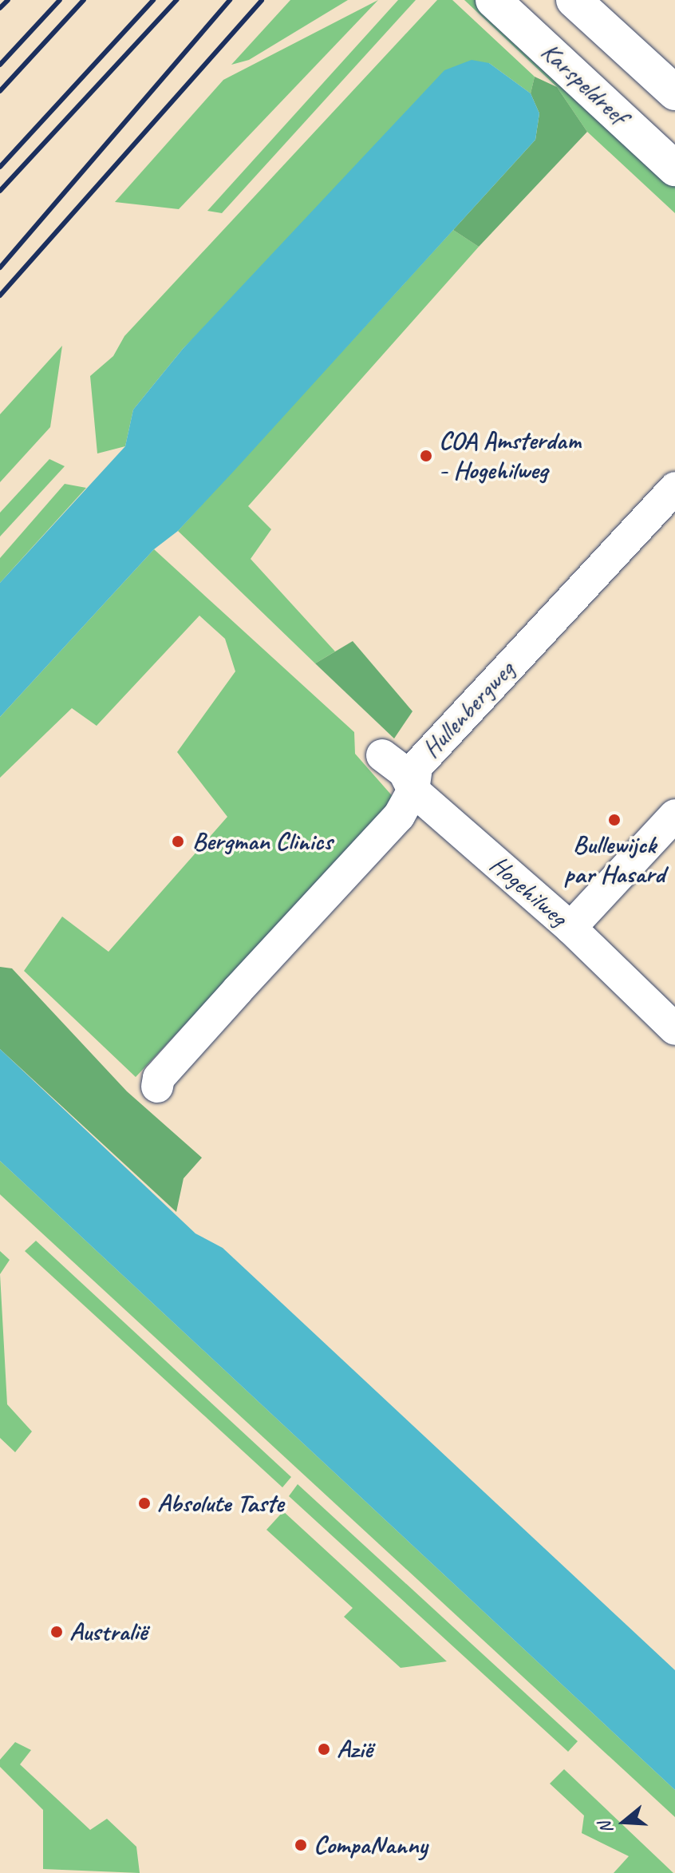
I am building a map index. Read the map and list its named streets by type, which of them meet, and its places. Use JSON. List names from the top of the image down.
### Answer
{
  "streets": {
    "main road": ["Karspeldreef"],
    "street": ["Hullenbergweg", "Hogehilweg"]
  },
  "crossings": [
    ["Hullenbergweg", "Hogehilweg"]
  ],
  "places": [
    "COA Amsterdam - Hogehilweg",
    "Bullewijck par Hasard",
    "Bergman Clinics",
    "Absolute Taste",
    "Australië",
    "Azië",
    "CompaNanny"
  ],
  "north": "left"
}
